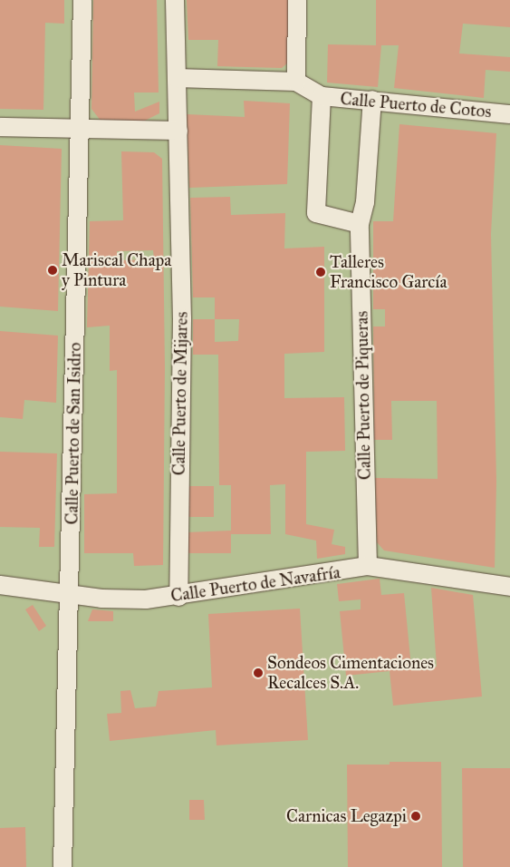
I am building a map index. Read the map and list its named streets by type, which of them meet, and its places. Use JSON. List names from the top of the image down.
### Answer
{
  "streets": {
    "street": [
      "Calle Puerto de Cotos",
      "Calle Puerto de Mijares",
      "Calle Puerto de Piqueras",
      "Calle Puerto de San Isidro",
      "Calle Puerto de Navafría"
    ]
  },
  "crossings": [
    ["Calle Puerto de Cotos", "Calle Puerto de Piqueras"],
    ["Calle Puerto de Mijares", "Calle Puerto de Navafría"],
    ["Calle Puerto de Piqueras", "Calle Puerto de Navafría"],
    ["Calle Puerto de San Isidro", "Calle Puerto de Navafría"]
  ],
  "places": [
    "Mariscal Chapa y Pintura",
    "Talleres Francisco García",
    "Sondeos Cimentaciones Recalces S.A.",
    "Carnicas Legazpi"
  ]
}
